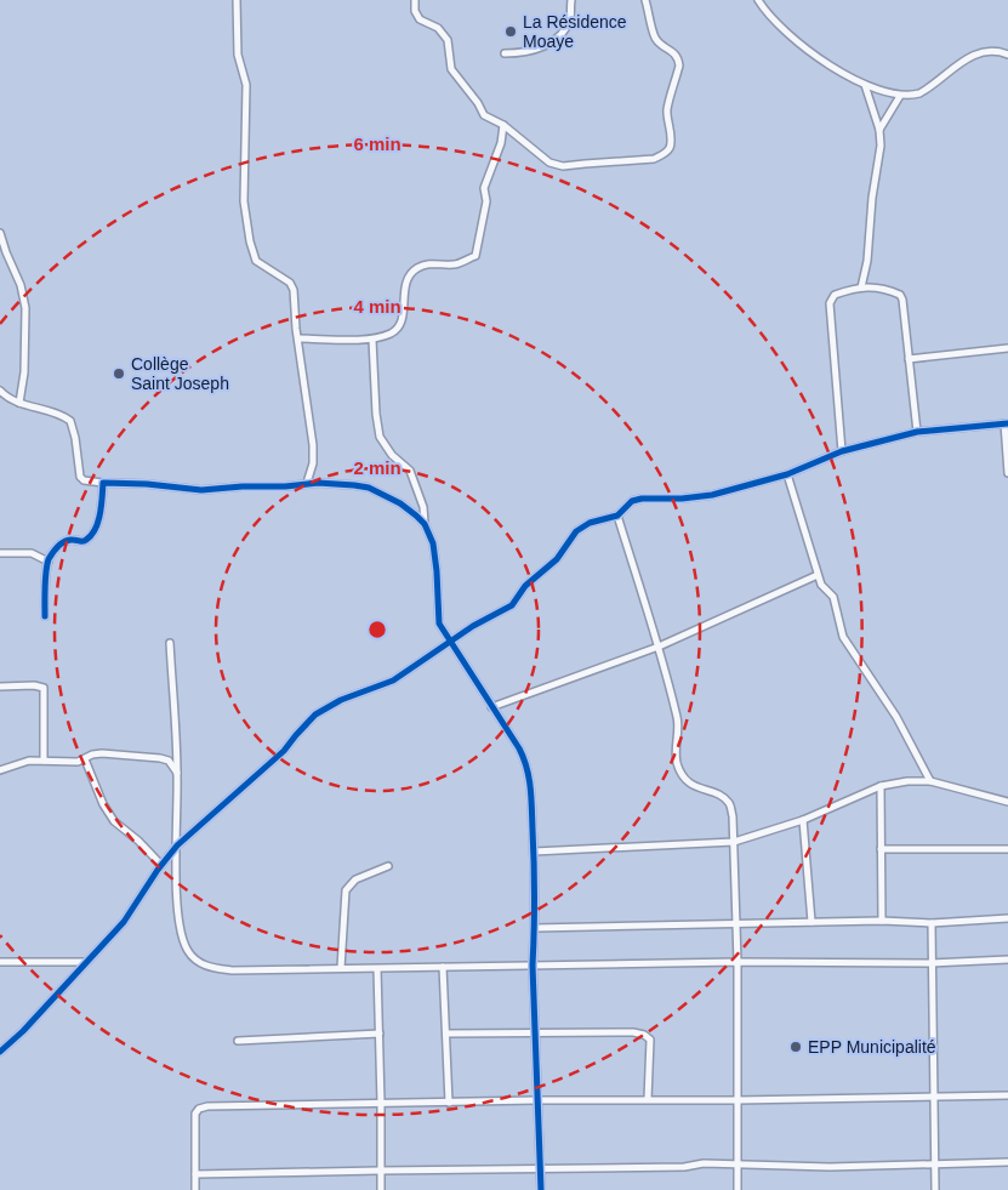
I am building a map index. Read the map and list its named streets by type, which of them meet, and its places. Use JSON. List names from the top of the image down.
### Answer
{
  "places": ["La Résidence Moaye", "Collège Saint Joseph", "EPP Municipalité"],
  "rings": ["6 min", "4 min", "2 min"]
}
